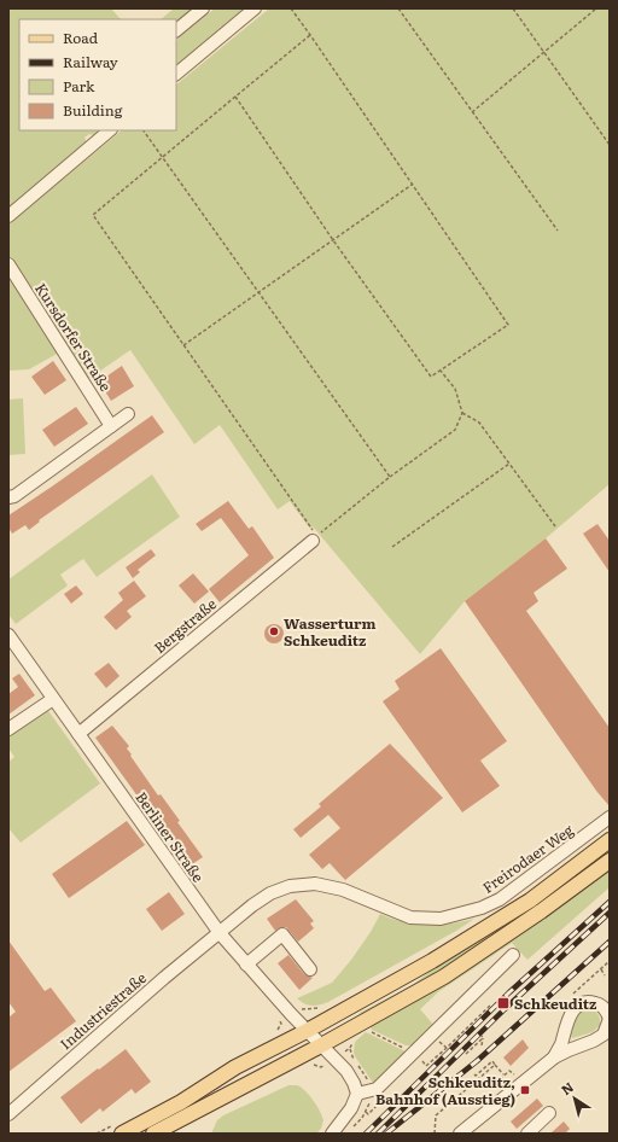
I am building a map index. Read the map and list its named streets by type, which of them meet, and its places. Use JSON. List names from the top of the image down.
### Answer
{
  "streets": {
    "street": [
      "Kursdorfer Straße",
      "Bergstraße",
      "Berliner Straße",
      "Freirodaer Weg",
      "Industriestraße"
    ]
  },
  "crossings": [
    ["Bergstraße", "Berliner Straße"],
    ["Berliner Straße", "Freirodaer Weg"],
    ["Berliner Straße", "Industriestraße"],
    ["Freirodaer Weg", "Industriestraße"]
  ],
  "places": {
    "other": ["Wasserturm Schkeuditz"],
    "transit": ["Schkeuditz", "Schkeuditz, Bahnhof (Ausstieg)"]
  },
  "legend": [
    "Road",
    "Railway",
    "Park",
    "Building"
  ],
  "north": "top left"
}
